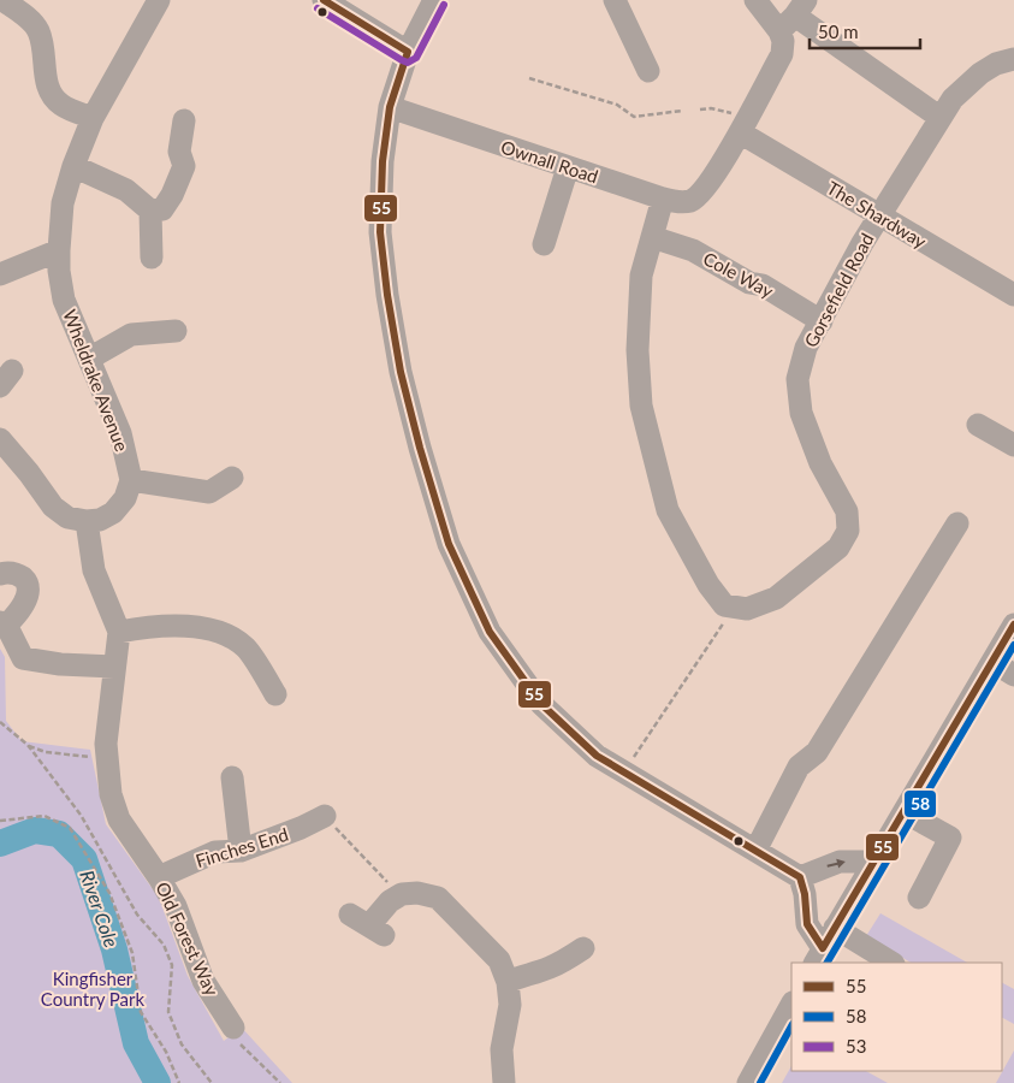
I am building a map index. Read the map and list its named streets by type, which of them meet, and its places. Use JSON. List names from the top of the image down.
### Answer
{
  "streets": {
    "street": [
      "Ownall Road",
      "The Shardway",
      "Cole Way",
      "Gorsefield Road",
      "Wheldrake Avenue",
      "Finches End",
      "Old Forest Way"
    ]
  },
  "crossings": [
    ["Ownall Road", "The Shardway"],
    ["The Shardway", "Gorsefield Road"],
    ["Cole Way", "Gorsefield Road"],
    ["Finches End", "Old Forest Way"]
  ],
  "water": ["River Cole"],
  "parks": ["Kingfisher Country Park"],
  "lines": ["transit line 55", "transit line 53", "transit line 58"],
  "legend": ["55", "58", "53"],
  "scale_bar": "50 m"
}
